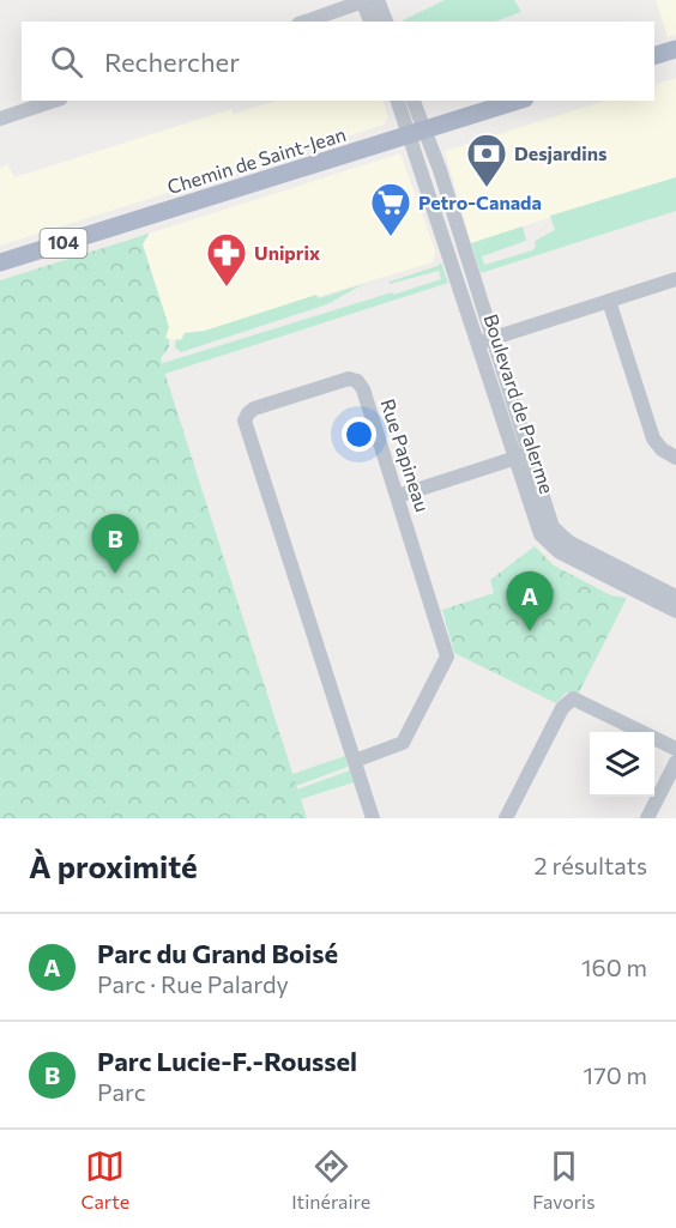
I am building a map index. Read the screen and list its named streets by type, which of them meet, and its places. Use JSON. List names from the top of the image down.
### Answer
{
  "streets": {
    "main road": ["Chemin de Saint-Jean", "104"],
    "street": ["Boulevard de Palerme", "Rue Papineau"]
  },
  "crossings": [
    ["Chemin de Saint-Jean", "Boulevard de Palerme"]
  ],
  "places": {
    "bank": ["Desjardins"],
    "supermarket": ["Petro-Canada"],
    "pharmacy": ["Uniprix"]
  },
  "page": {
    "search": "Rechercher",
    "pins": ["B", "A"],
    "heading": ["À proximité", "2 résultats"],
    "list": [
      {
        "mark": "A",
        "name": "Parc du Grand Boisé",
        "note": "Parc · Rue Palardy",
        "value": "160 m"
      },
      {
        "mark": "B",
        "name": "Parc Lucie-F.-Roussel",
        "note": "Parc",
        "value": "170 m"
      }
    ],
    "nav": ["Carte", "Itinéraire", "Favoris"]
  }
}
